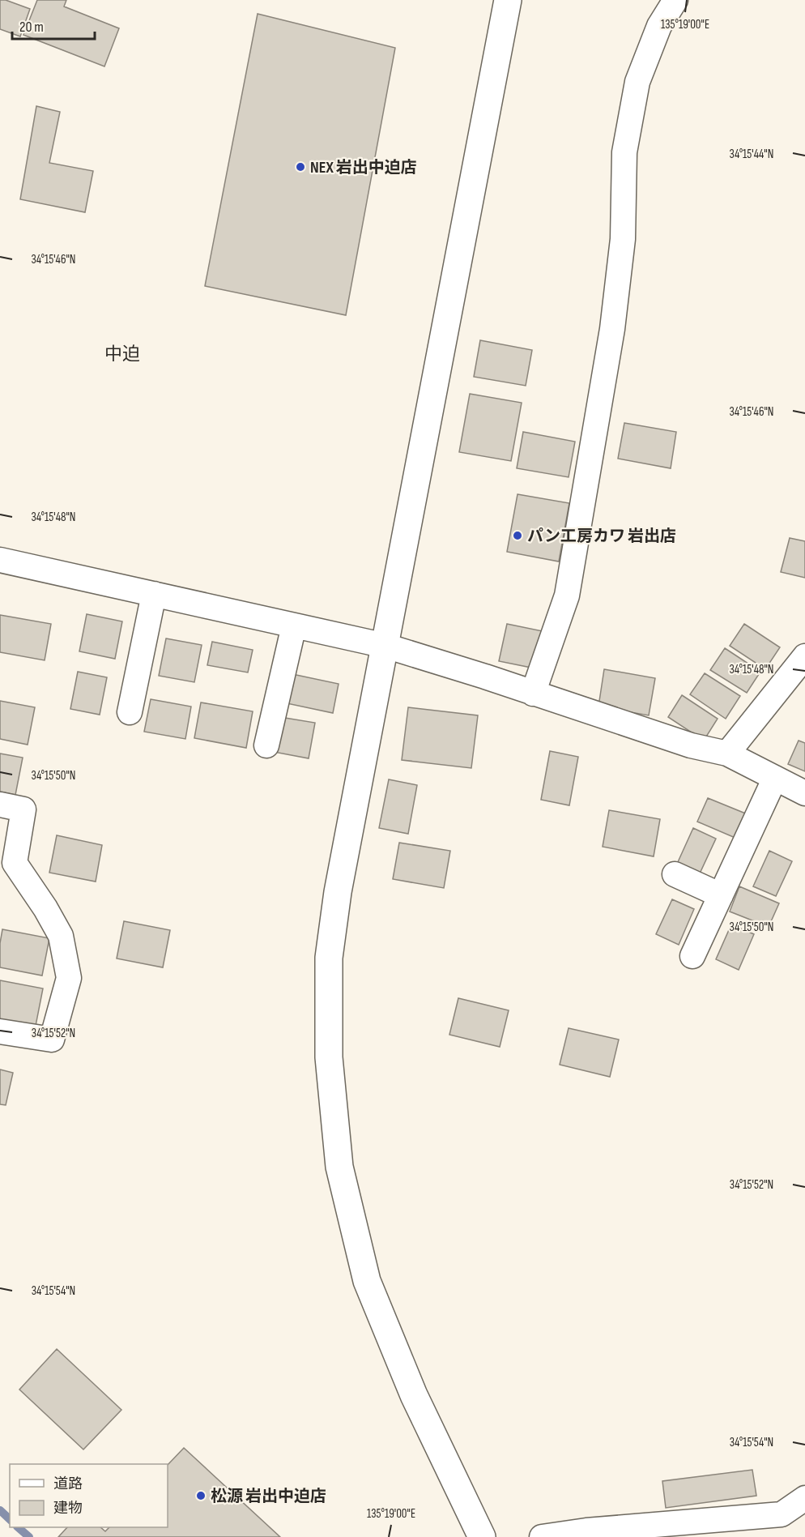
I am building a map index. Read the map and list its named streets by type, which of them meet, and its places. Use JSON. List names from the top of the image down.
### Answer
{
  "districts": ["中迫"],
  "places": ["NEX 岩出中迫店", "パン工房カワ 岩出店", "松源 岩出中迫店"],
  "legend": ["道路", "建物"],
  "scale_bar": "20 m",
  "coordinates": [
    "135°19'00\"E",
    "34°15'44\"N",
    "34°15'46\"N",
    "34°15'48\"N",
    "34°15'50\"N",
    "34°15'52\"N",
    "34°15'54\"N"
  ]
}
